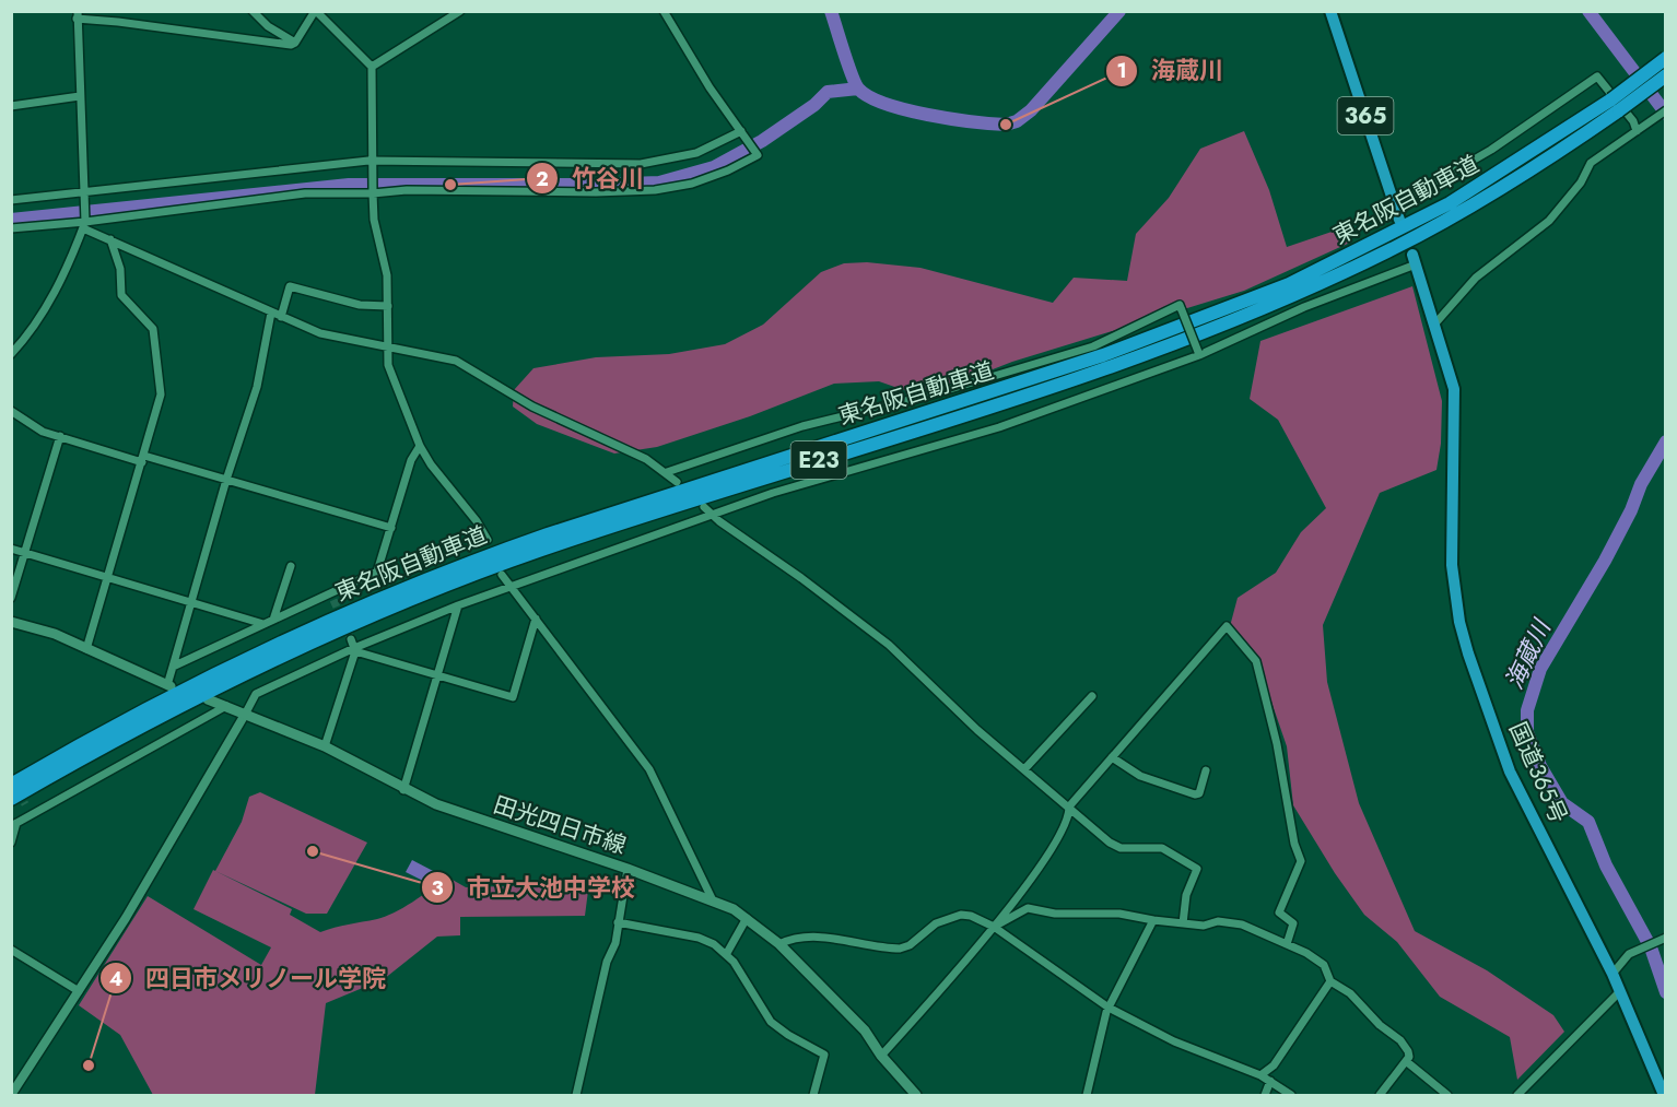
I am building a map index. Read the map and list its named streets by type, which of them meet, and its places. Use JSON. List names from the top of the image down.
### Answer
{
  "streets": {
    "highway": [
      "365",
      "東名阪自動車道",
      "E23",
      "国道365号"
    ],
    "main road": ["田光四日市線"]
  },
  "water": ["海蔵川"],
  "places": [
    "海蔵川",
    "竹谷川",
    "市立大池中学校",
    "四日市メリノール学院"
  ]
}
